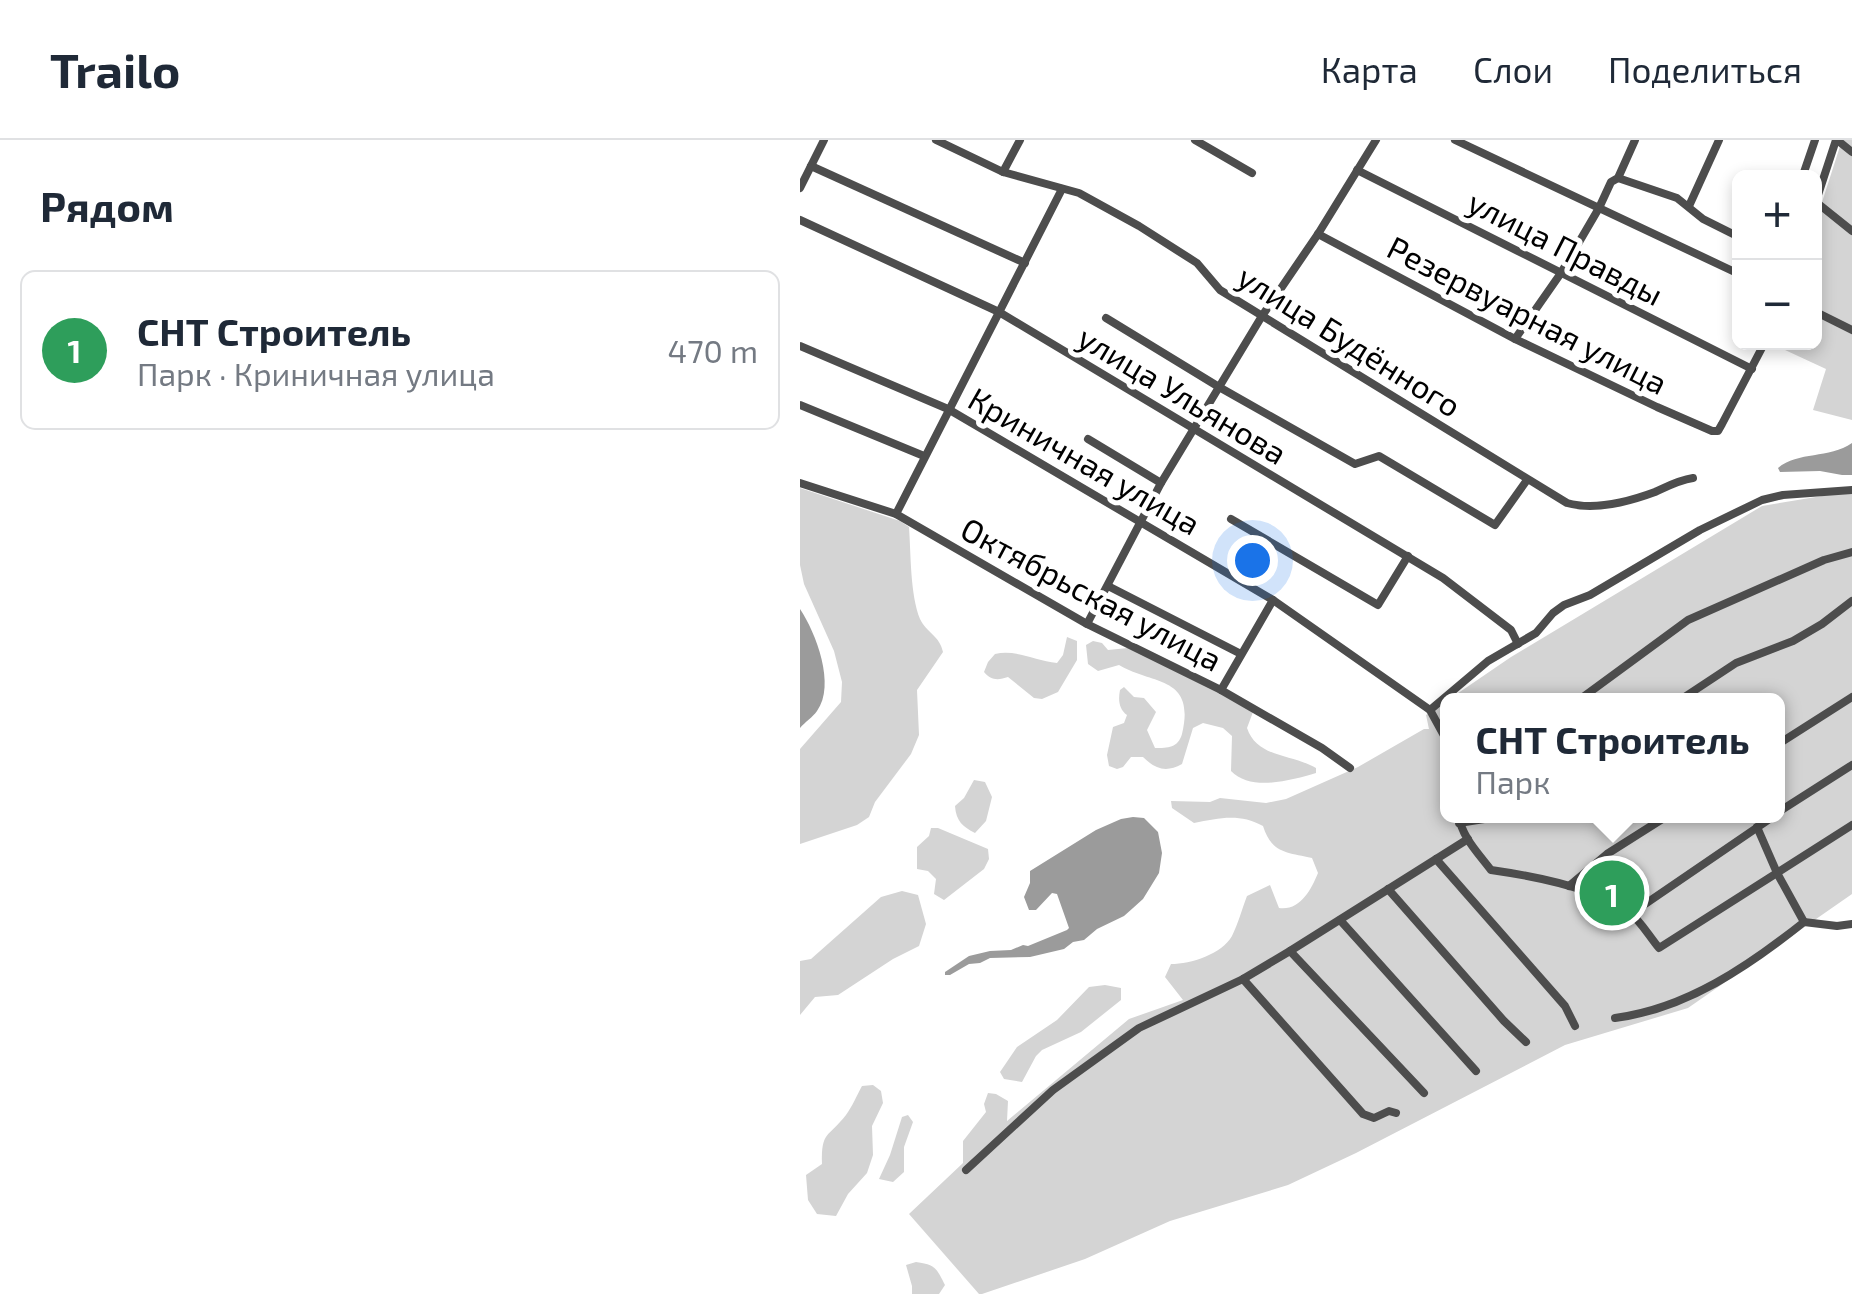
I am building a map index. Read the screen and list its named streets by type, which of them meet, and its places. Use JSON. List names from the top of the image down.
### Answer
{
  "streets": {
    "street": [
      "улица Правды",
      "Резервуарная улица",
      "улица Будённого",
      "улица Ульянова",
      "Криничная улица",
      "Октябрьская улица"
    ]
  },
  "crossings": [
    ["улица Правды", "Резервуарная улица"]
  ],
  "page": {
    "header": "Trailo",
    "nav": ["Карта", "Слои", "Поделиться"],
    "heading": "Рядом",
    "map_buttons": ["+", "−"],
    "list": [
      {
        "mark": "1",
        "name": "СНТ Строитель",
        "note": "Парк · Криничная улица",
        "value": "470 m"
      }
    ],
    "popup": ["СНТ Строитель", "Парк"],
    "pins": "1"
  }
}
